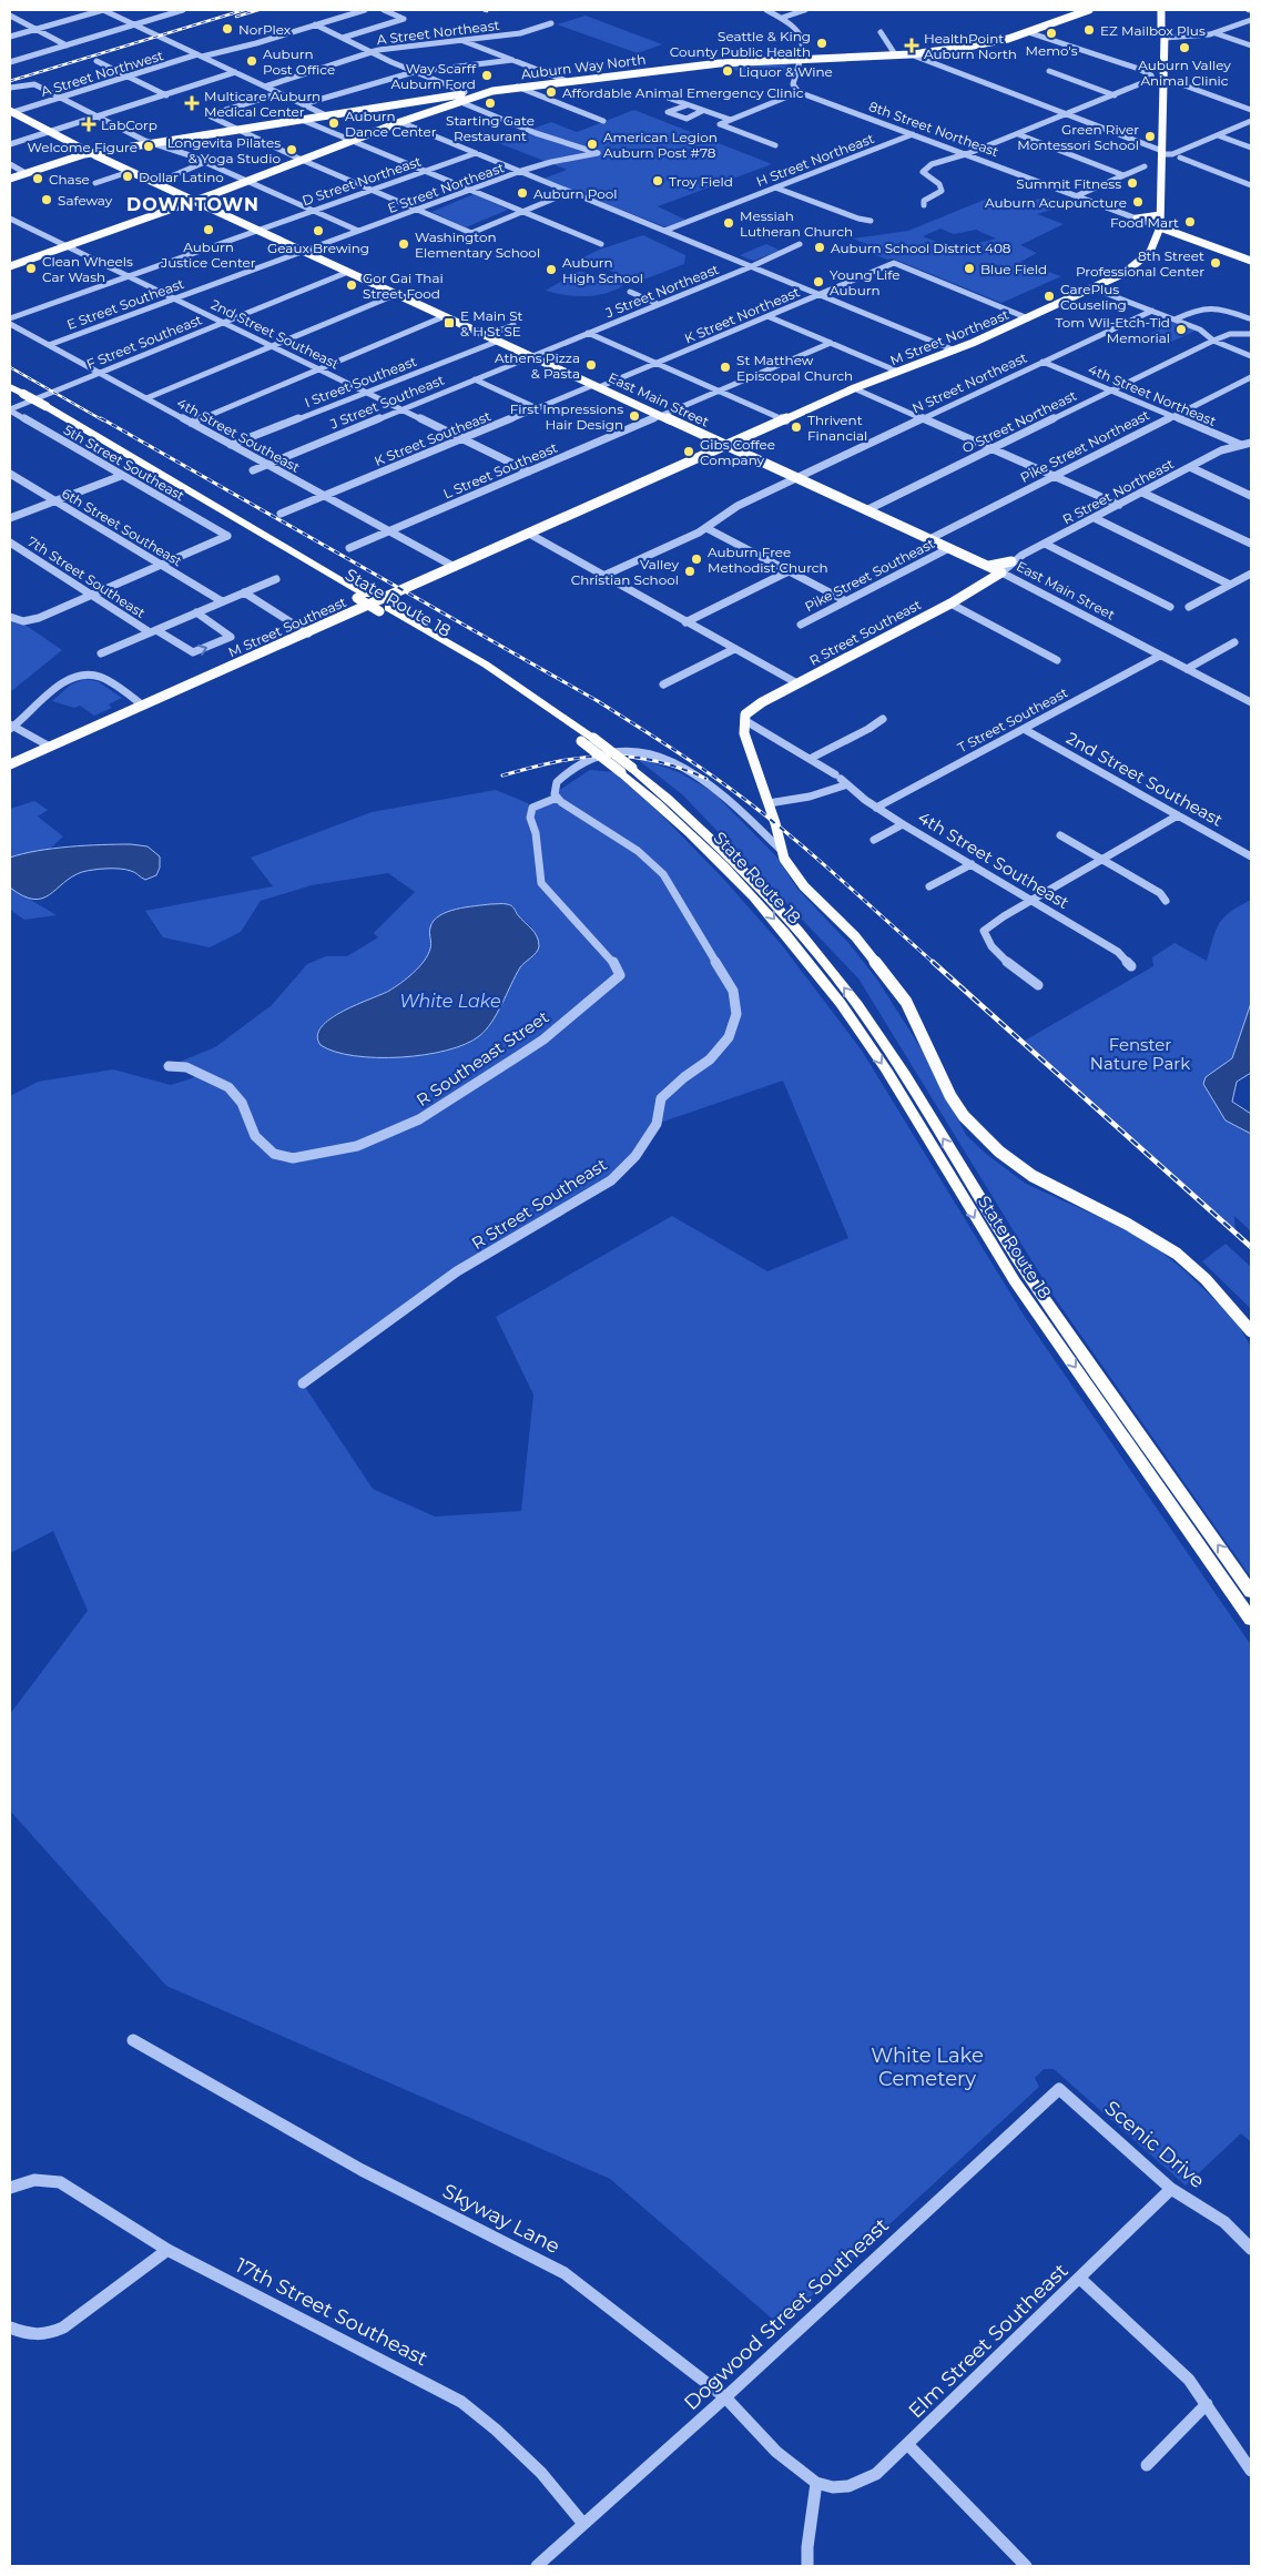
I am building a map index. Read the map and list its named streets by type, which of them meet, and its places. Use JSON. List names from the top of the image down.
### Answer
{
  "streets": {
    "highway": ["State Route 18"],
    "main road": [
      "Auburn Way North",
      "8th Street Northeast",
      "M Street Northeast",
      "East Main Street",
      "M Street Southeast",
      "R Street Southeast"
    ],
    "street": [
      "A Street Northeast",
      "A Street Northwest",
      "H Street Northeast",
      "D Street Northeast",
      "E Street Northeast",
      "J Street Northeast",
      "E Street Southeast",
      "K Street Northeast",
      "2nd Street Southeast",
      "F Street Southeast",
      "I Street Southeast",
      "N Street Northeast",
      "4th Street Northeast",
      "J Street Southeast",
      "O Street Northeast",
      "4th Street Southeast",
      "K Street Southeast",
      "Pike Street Northeast",
      "5th Street Southeast",
      "L Street Southeast",
      "R Street Northeast",
      "6th Street Southeast",
      "Pike Street Southeast",
      "7th Street Southeast",
      "T Street Southeast",
      "R Southeast Street",
      "Scenic Drive",
      "Skyway Lane",
      "17th Street Southeast",
      "Dogwood Street Southeast",
      "Elm Street Southeast"
    ]
  },
  "crossings": [
    ["Auburn Way North", "2nd Street Southeast"],
    ["Auburn Way North", "East Main Street"],
    ["A Street Northwest", "East Main Street"],
    ["8th Street Northeast", "H Street Northeast"],
    ["8th Street Northeast", "M Street Northeast"],
    ["D Street Northeast", "2nd Street Southeast"],
    ["D Street Northeast", "East Main Street"],
    ["E Street Northeast", "E Street Southeast"],
    ["E Street Northeast", "East Main Street"],
    ["J Street Northeast", "East Main Street"],
    ["J Street Northeast", "J Street Southeast"],
    ["E Street Southeast", "2nd Street Southeast"],
    ["E Street Southeast", "East Main Street"],
    ["E Street Southeast", "4th Street Southeast"],
    ["K Street Northeast", "East Main Street"],
    ["K Street Northeast", "K Street Southeast"],
    ["2nd Street Southeast", "F Street Southeast"],
    ["2nd Street Southeast", "I Street Southeast"],
    ["2nd Street Southeast", "J Street Southeast"],
    ["2nd Street Southeast", "K Street Southeast"],
    ["2nd Street Southeast", "L Street Southeast"],
    ["2nd Street Southeast", "T Street Southeast"],
    ["M Street Northeast", "East Main Street"],
    ["M Street Northeast", "M Street Southeast"],
    ["F Street Southeast", "East Main Street"],
    ["F Street Southeast", "4th Street Southeast"],
    ["F Street Southeast", "5th Street Southeast"],
    ["I Street Southeast", "East Main Street"],
    ["I Street Southeast", "4th Street Southeast"],
    ["N Street Northeast", "4th Street Northeast"],
    ["N Street Northeast", "East Main Street"],
    ["4th Street Northeast", "O Street Northeast"],
    ["4th Street Northeast", "Pike Street Northeast"],
    ["4th Street Northeast", "R Street Northeast"],
    ["East Main Street", "J Street Southeast"],
    ["East Main Street", "O Street Northeast"],
    ["East Main Street", "K Street Southeast"],
    ["East Main Street", "Pike Street Northeast"],
    ["East Main Street", "L Street Southeast"],
    ["East Main Street", "R Street Northeast"],
    ["East Main Street", "Pike Street Southeast"],
    ["East Main Street", "M Street Southeast"],
    ["East Main Street", "R Street Southeast"],
    ["East Main Street", "T Street Southeast"],
    ["J Street Southeast", "4th Street Southeast"],
    ["4th Street Southeast", "K Street Southeast"],
    ["4th Street Southeast", "L Street Southeast"],
    ["4th Street Southeast", "M Street Southeast"],
    ["4th Street Southeast", "R Street Southeast"],
    ["4th Street Southeast", "T Street Southeast"],
    ["5th Street Southeast", "6th Street Southeast"],
    ["R Street Northeast", "R Street Southeast"],
    ["R Street Southeast", "R Southeast Street"],
    ["Scenic Drive", "Dogwood Street Southeast"],
    ["Scenic Drive", "Elm Street Southeast"],
    ["Skyway Lane", "Dogwood Street Southeast"],
    ["Skyway Lane", "Elm Street Southeast"],
    ["17th Street Southeast", "Dogwood Street Southeast"]
  ],
  "districts": ["DOWNTOWN"],
  "water": ["White Lake"],
  "parks": ["Fenster Nature Park", "White Lake Cemetery"],
  "places": {
    "other": [
      "NorPlex",
      "EZ Mailbox Plus",
      "Memo's",
      "Seattle & King County Public Health",
      "Auburn Valley Animal Clinic",
      "Auburn Post Office",
      "Liquor & Wine",
      "Way Scarff Auburn Ford",
      "Affordable Animal Emergency Clinic",
      "Starting Gate Restaurant",
      "Auburn Dance Center",
      "Green River Montessori School",
      "American Legion Auburn Post #78",
      "Welcome Figure",
      "Longevita Pilates & Yoga Studio",
      "Dollar Latino",
      "Chase",
      "Troy Field",
      "Summit Fitness",
      "Auburn Pool",
      "Safeway",
      "Auburn Acupuncture",
      "Food Mart",
      "Messiah Lutheran Church",
      "Auburn Justice Center",
      "Geaux Brewing",
      "Washington Elementary School",
      "Auburn School District 408",
      "8th Street Professional Center",
      "Clean Wheels Car Wash",
      "Blue Field",
      "Auburn High School",
      "Young Life Auburn",
      "Gor Gai Thai Street Food",
      "CarePlus Couseling",
      "Tom Wil-Etch-Tid Memorial",
      "Athens Pizza & Pasta",
      "St Matthew Episcopal Church",
      "First Impressions Hair Design",
      "Thrivent Financial",
      "Gibs Coffee Company",
      "Auburn Free Methodist Church",
      "Valley Christian School"
    ],
    "health": ["HealthPoint Auburn North", "Multicare Auburn Medical Center", "LabCorp"],
    "transit": ["E Main St & H St SE"]
  }
}
